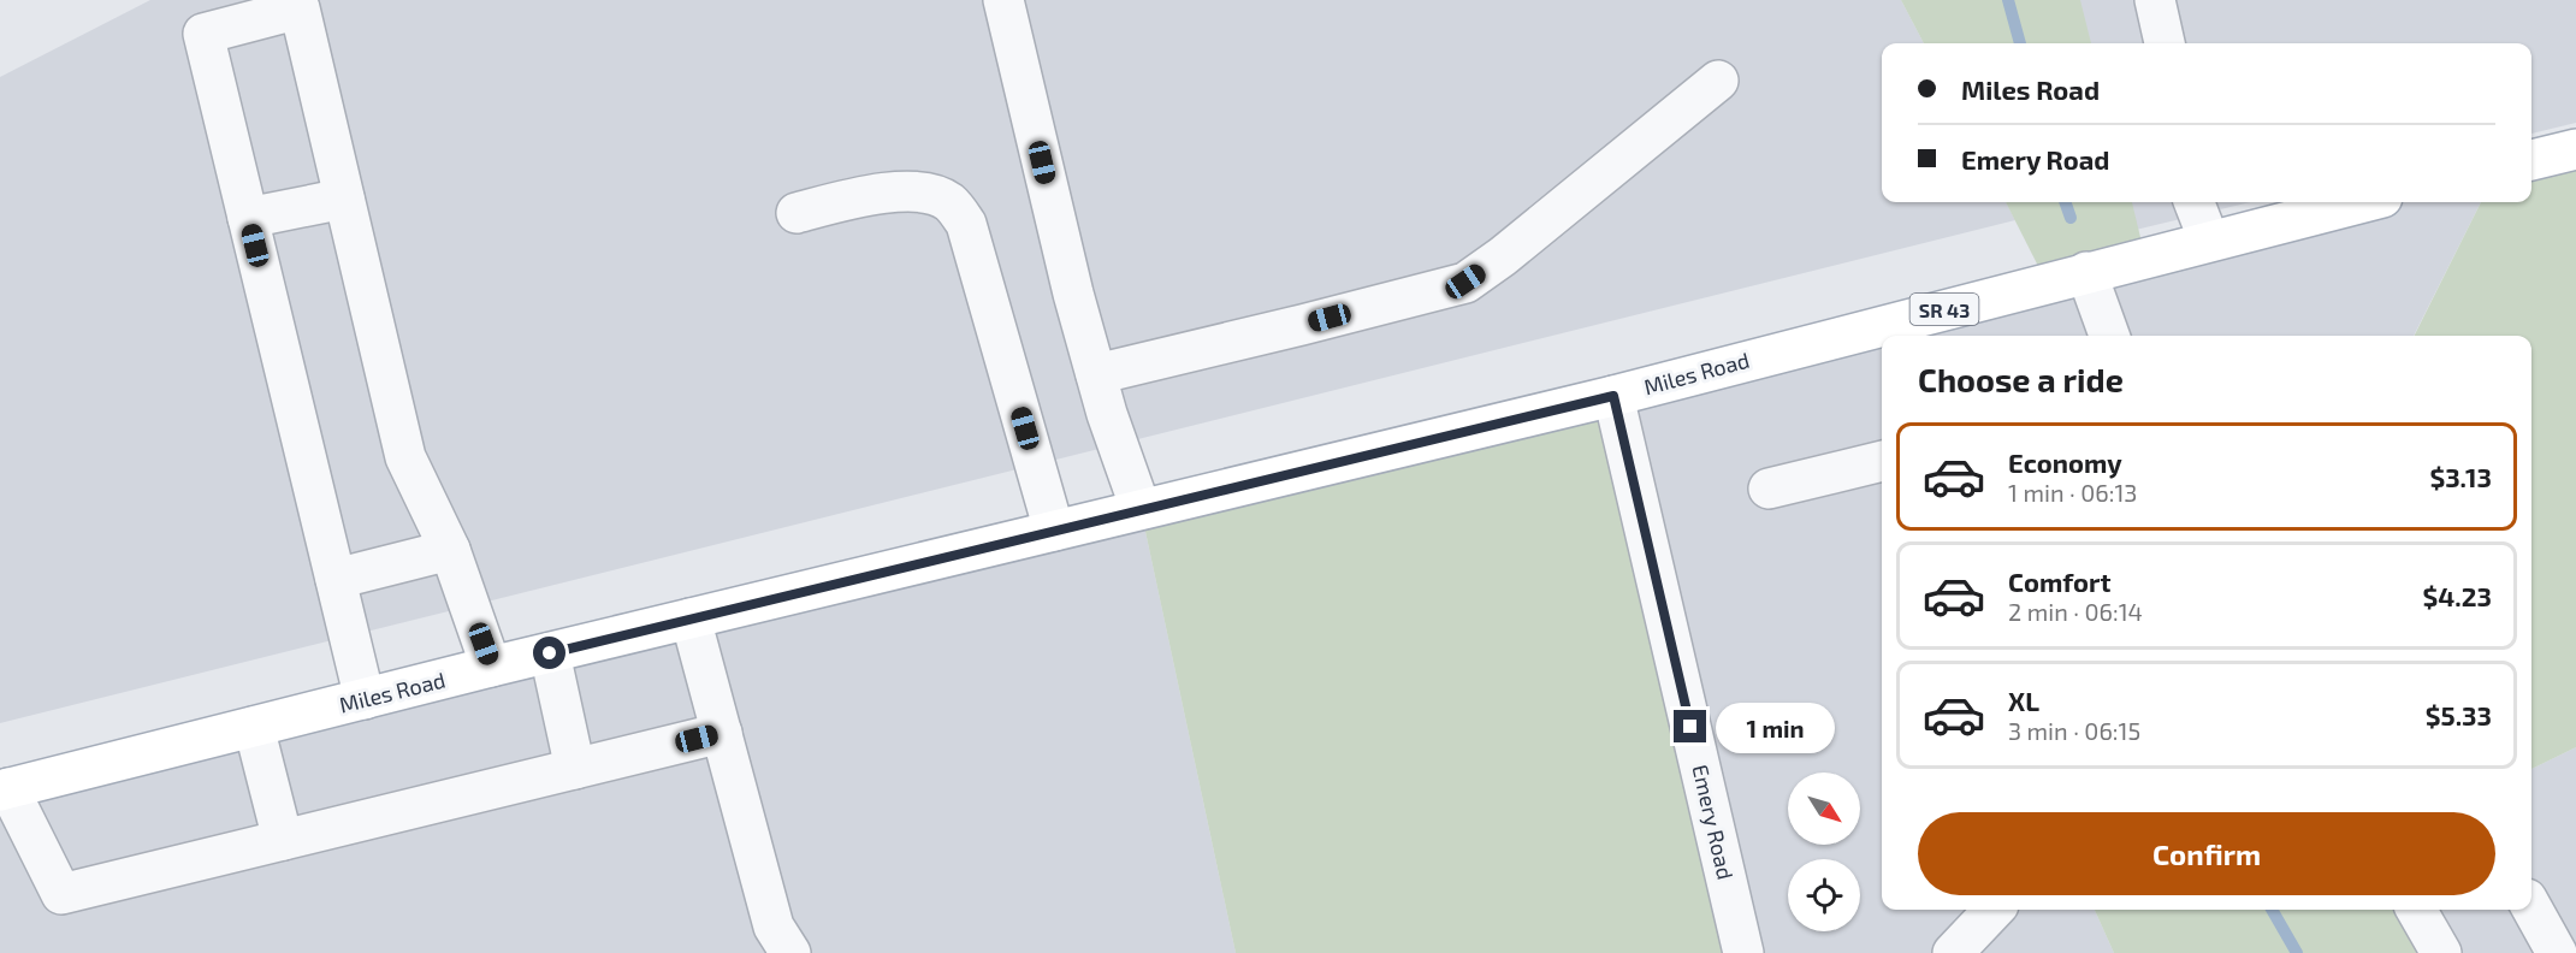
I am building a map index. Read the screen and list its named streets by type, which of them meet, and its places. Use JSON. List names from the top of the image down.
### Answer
{
  "streets": {
    "main road": ["SR 43", "Miles Road"],
    "street": ["Emery Road"]
  },
  "crossings": [
    ["Miles Road", "Emery Road"]
  ],
  "north": "bottom right",
  "page": {
    "banner": ["Miles Road", "Emery Road"],
    "heading": "Choose a ride",
    "list": [
      {
        "name": "Economy",
        "note": "1 min · 06:13",
        "value": "$3.13"
      },
      {
        "name": "Comfort",
        "note": "2 min · 06:14",
        "value": "$4.23"
      },
      {
        "name": "XL",
        "note": "3 min · 06:15",
        "value": "$5.33"
      }
    ],
    "bubble": "1 min",
    "buttons": "Confirm"
  }
}
